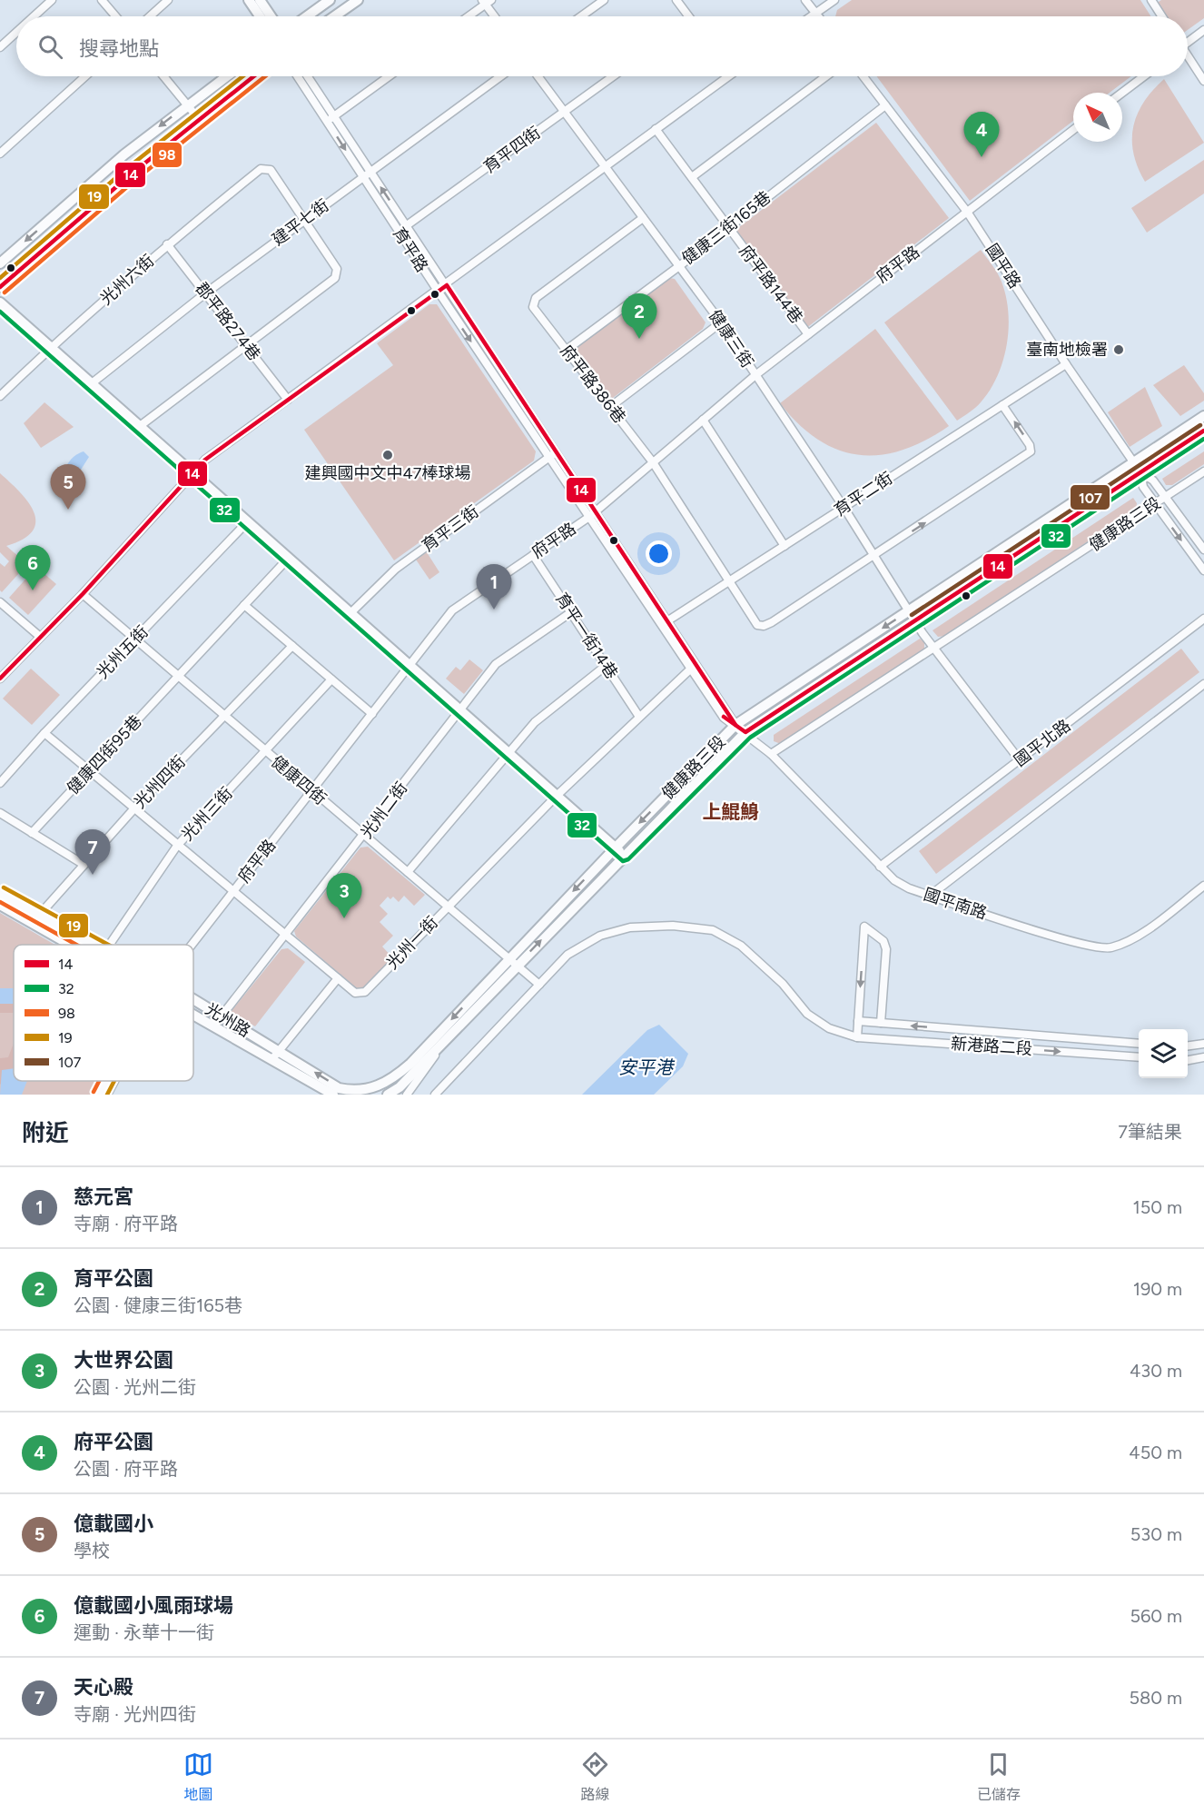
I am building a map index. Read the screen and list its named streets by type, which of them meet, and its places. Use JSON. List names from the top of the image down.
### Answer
{
  "streets": {
    "street": [
      "育平四街",
      "建平七街",
      "健康三街165巷",
      "育平路",
      "府平路",
      "國平路",
      "光州六街",
      "府平路144巷",
      "郡平路274巷",
      "健康三街",
      "府平路386巷",
      "育平二街",
      "健康路三段",
      "育平三街",
      "育平一街14巷",
      "光州五街",
      "國平北路",
      "健康四街95巷",
      "健康四街",
      "光州四街",
      "光州二街",
      "光州三街",
      "國平南路",
      "光州一街",
      "光州路",
      "新港路二段"
    ]
  },
  "crossings": [
    ["育平四街", "育平路"],
    ["育平四街", "健康三街"],
    ["建平七街", "育平路"],
    ["建平七街", "光州六街"],
    ["建平七街", "郡平路274巷"],
    ["健康三街165巷", "國平路"],
    ["健康三街165巷", "府平路144巷"],
    ["健康三街165巷", "健康三街"],
    ["健康三街165巷", "府平路386巷"],
    ["育平路", "府平路"],
    ["育平路", "育平二街"],
    ["育平路", "健康路三段"],
    ["育平路", "育平三街"],
    ["育平路", "國平南路"],
    ["育平路", "光州一街"],
    ["府平路", "國平路"],
    ["府平路", "府平路144巷"],
    ["府平路", "健康三街"],
    ["府平路", "府平路386巷"],
    ["府平路", "育平一街14巷"],
    ["府平路", "健康四街"],
    ["府平路", "光州一街"],
    ["國平路", "育平二街"],
    ["國平路", "健康路三段"],
    ["光州六街", "郡平路274巷"],
    ["健康三街", "府平路386巷"],
    ["健康三街", "育平二街"],
    ["健康三街", "健康路三段"],
    ["健康三街", "國平北路"],
    ["府平路386巷", "育平二街"],
    ["健康路三段", "健康四街"],
    ["健康路三段", "國平南路"],
    ["健康路三段", "光州路"],
    ["育平一街14巷", "光州二街"],
    ["育平一街14巷", "光州一街"],
    ["光州五街", "健康四街"],
    ["光州五街", "光州一街"],
    ["國平北路", "國平南路"],
    ["健康四街95巷", "健康四街"],
    ["健康四街95巷", "光州一街"],
    ["健康四街", "光州四街"],
    ["健康四街", "光州二街"],
    ["健康四街", "光州三街"],
    ["健康四街", "光州一街"],
    ["健康四街", "新港路二段"],
    ["光州四街", "光州一街"],
    ["光州四街", "光州路"],
    ["光州二街", "光州一街"],
    ["光州二街", "光州路"],
    ["光州三街", "光州一街"]
  ],
  "districts": ["上鯤鯓"],
  "water": ["安平港"],
  "places": ["臺南地檢署", "建興國中文中47棒球場"],
  "lines": [
    "transit line 14",
    "transit line 98",
    "transit line 19",
    "transit line 32",
    "transit line 107"
  ],
  "legend": [
    "14",
    "32",
    "98",
    "19",
    "107"
  ],
  "north": "top left",
  "page": {
    "search": "搜尋地點",
    "pins": [
      "4",
      "2",
      "5",
      "6",
      "1",
      "7",
      "3"
    ],
    "heading": ["附近", "7筆結果"],
    "list": [
      {
        "mark": "1",
        "name": "慈元宮",
        "note": "寺廟 · 府平路",
        "value": "150 m"
      },
      {
        "mark": "2",
        "name": "育平公園",
        "note": "公園 · 健康三街165巷",
        "value": "190 m"
      },
      {
        "mark": "3",
        "name": "大世界公園",
        "note": "公園 · 光州二街",
        "value": "430 m"
      },
      {
        "mark": "4",
        "name": "府平公園",
        "note": "公園 · 府平路",
        "value": "450 m"
      },
      {
        "mark": "5",
        "name": "億載國小",
        "note": "學校",
        "value": "530 m"
      },
      {
        "mark": "6",
        "name": "億載國小風雨球場",
        "note": "運動 · 永華十一街",
        "value": "560 m"
      },
      {
        "mark": "7",
        "name": "天心殿",
        "note": "寺廟 · 光州四街",
        "value": "580 m"
      }
    ],
    "nav": ["地圖", "路線", "已儲存"]
  }
}
